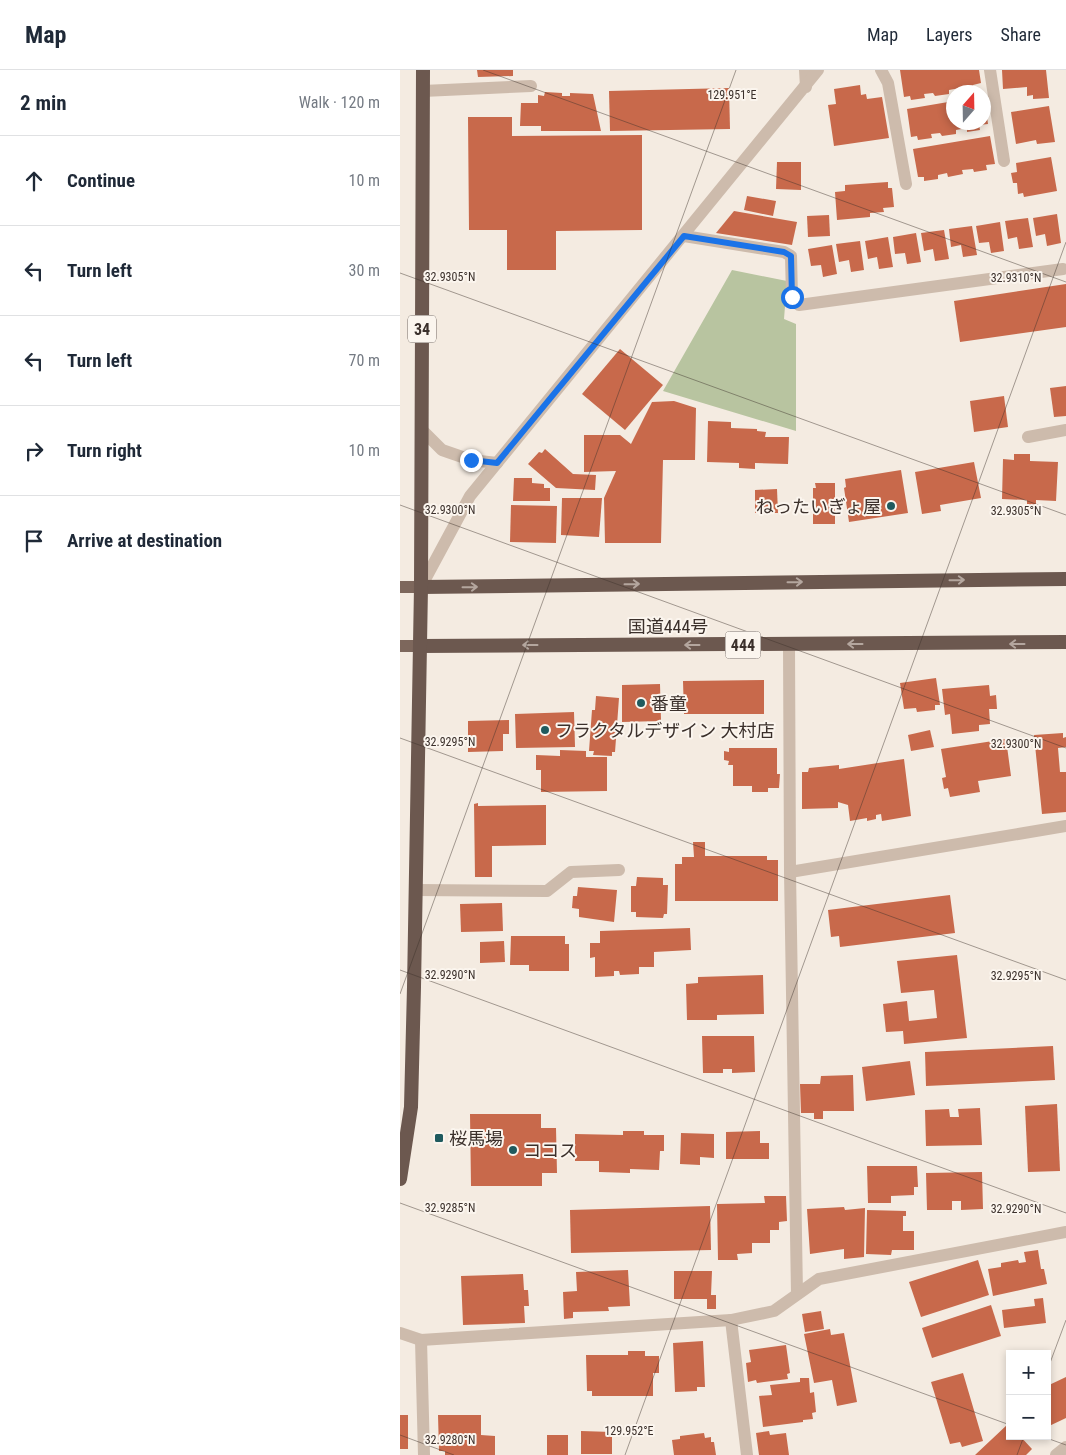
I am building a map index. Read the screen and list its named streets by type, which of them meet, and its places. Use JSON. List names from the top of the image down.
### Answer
{
  "streets": {
    "highway": ["34", "国道444号", "444"]
  },
  "crossings": [
    ["34", "国道444号"]
  ],
  "places": {
    "other": [
      "ねったいぎょ屋",
      "番童",
      "フラクタルデザイン 大村店",
      "ココス"
    ],
    "transit": ["桜馬場"]
  },
  "north": "top",
  "page": {
    "header": "Map",
    "nav": ["Map", "Layers", "Share"],
    "heading": ["2 min", "Walk · 120 m"],
    "list": [
      ["Continue", "10 m"],
      ["Turn left", "30 m"],
      ["Turn left", "70 m"],
      ["Turn right", "10 m"],
      "Arrive at destination"
    ],
    "map_buttons": ["+", "−"]
  },
  "coordinates": [
    "129.951°E",
    "32.9305°N",
    "32.9310°N",
    "32.9300°N",
    "32.9295°N",
    "32.9290°N",
    "32.9285°N",
    "129.952°E",
    "32.9280°N"
  ]
}
